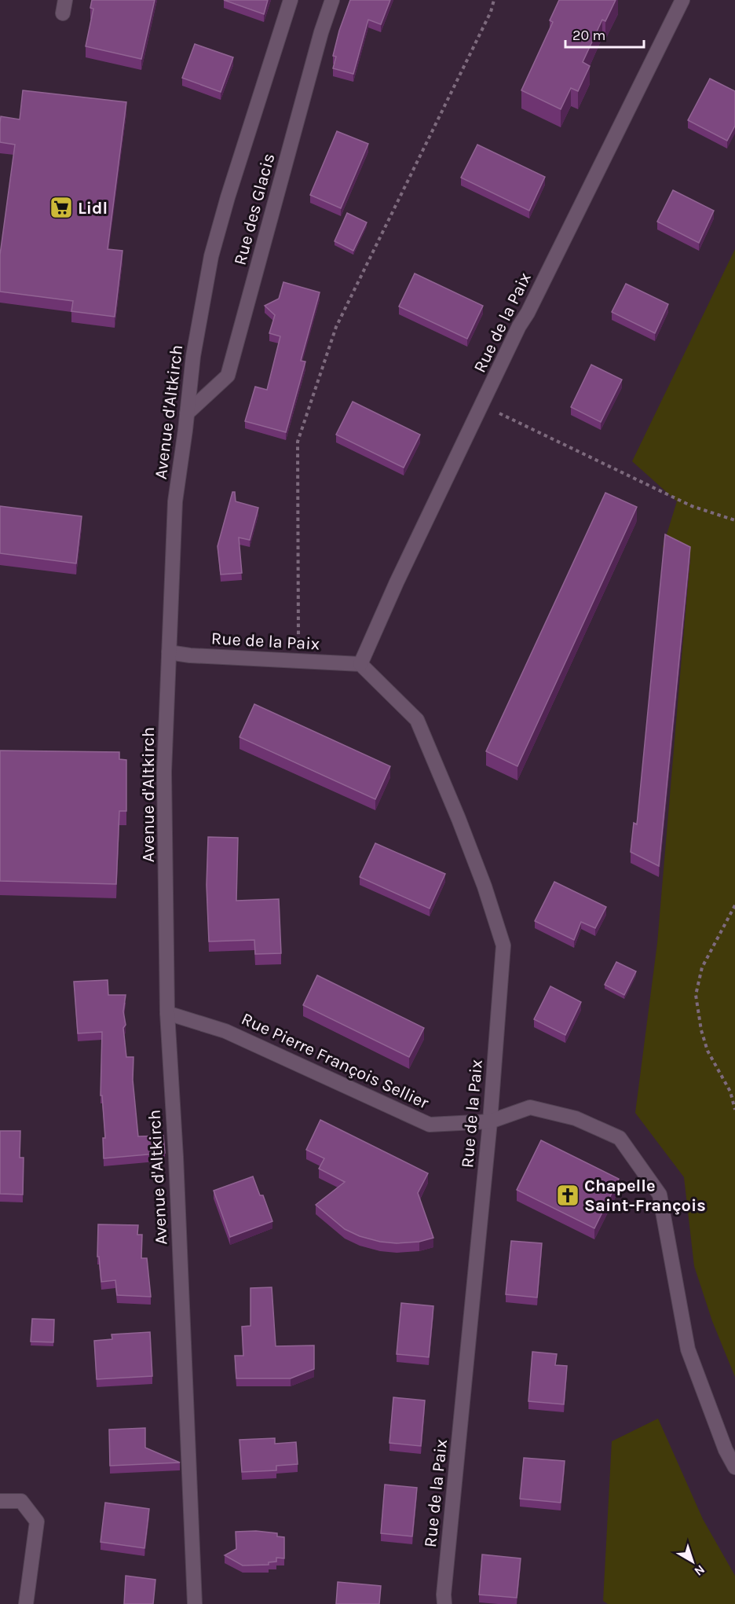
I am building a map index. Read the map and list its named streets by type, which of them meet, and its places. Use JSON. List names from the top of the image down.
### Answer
{
  "streets": {
    "street": [
      "Rue des Glacis",
      "Rue de la Paix",
      "Avenue d'Altkirch",
      "Rue Pierre François Sellier"
    ]
  },
  "crossings": [
    ["Rue des Glacis", "Avenue d'Altkirch"],
    ["Rue de la Paix", "Avenue d'Altkirch"],
    ["Rue de la Paix", "Rue Pierre François Sellier"],
    ["Avenue d'Altkirch", "Rue Pierre François Sellier"]
  ],
  "places": {
    "supermarket": ["Lidl"],
    "church": ["Chapelle Saint-François"]
  },
  "scale_bar": "20 m",
  "north": "bottom right"
}
